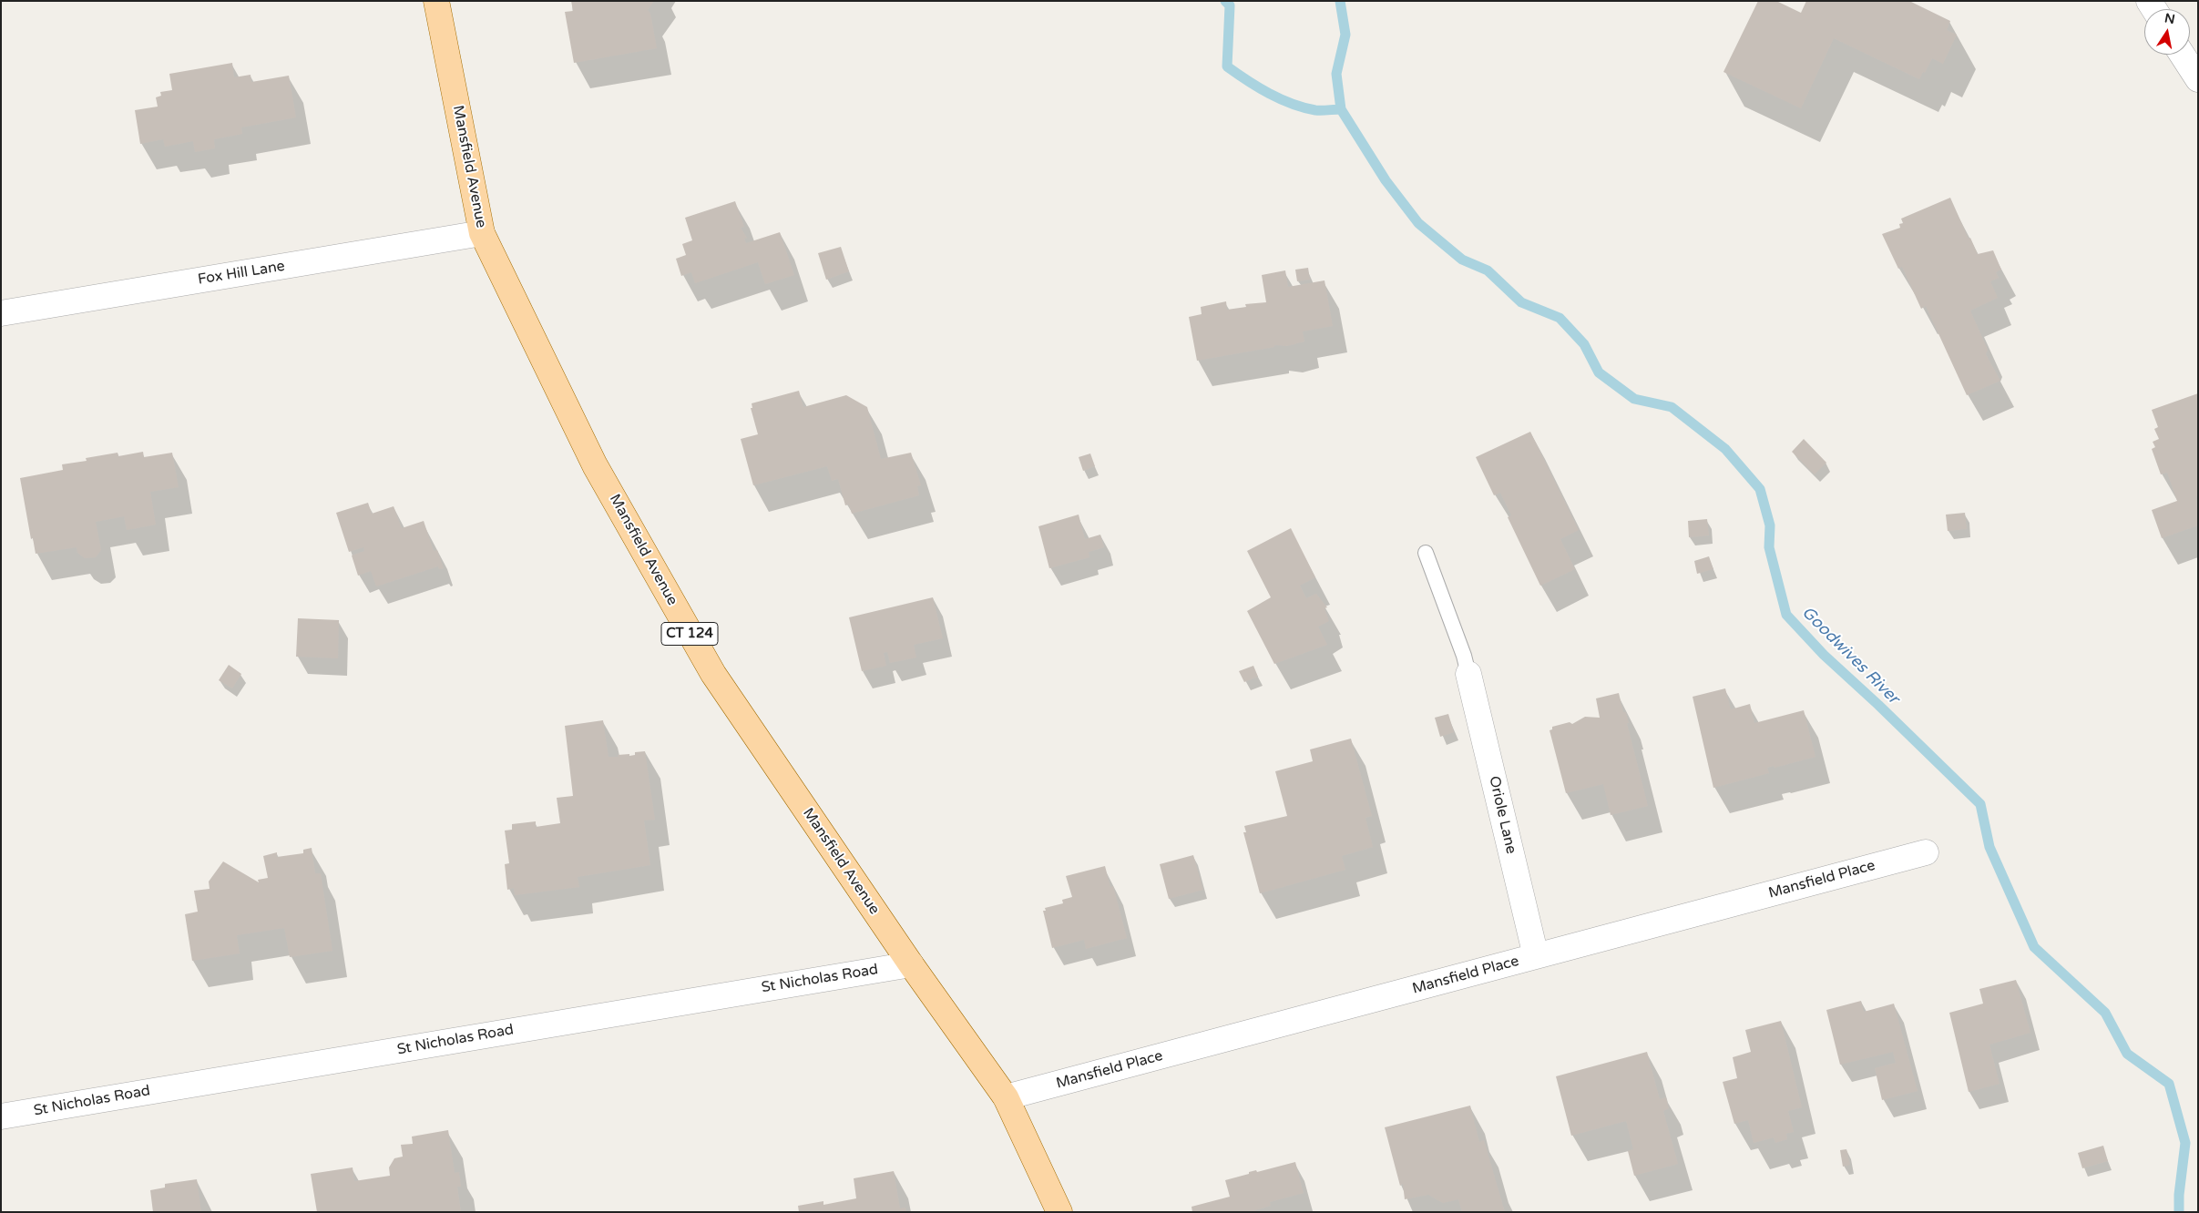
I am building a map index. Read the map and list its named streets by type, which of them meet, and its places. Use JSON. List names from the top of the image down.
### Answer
{
  "streets": {
    "main road": ["Mansfield Avenue", "CT 124"],
    "street": [
      "Fox Hill Lane",
      "Oriole Lane",
      "Mansfield Place",
      "St Nicholas Road"
    ]
  },
  "crossings": [
    ["Mansfield Avenue", "Fox Hill Lane"],
    ["Mansfield Avenue", "Mansfield Place"],
    ["Mansfield Avenue", "St Nicholas Road"],
    ["Oriole Lane", "Mansfield Place"]
  ],
  "water": ["Goodwives River"],
  "north": "top"
}
